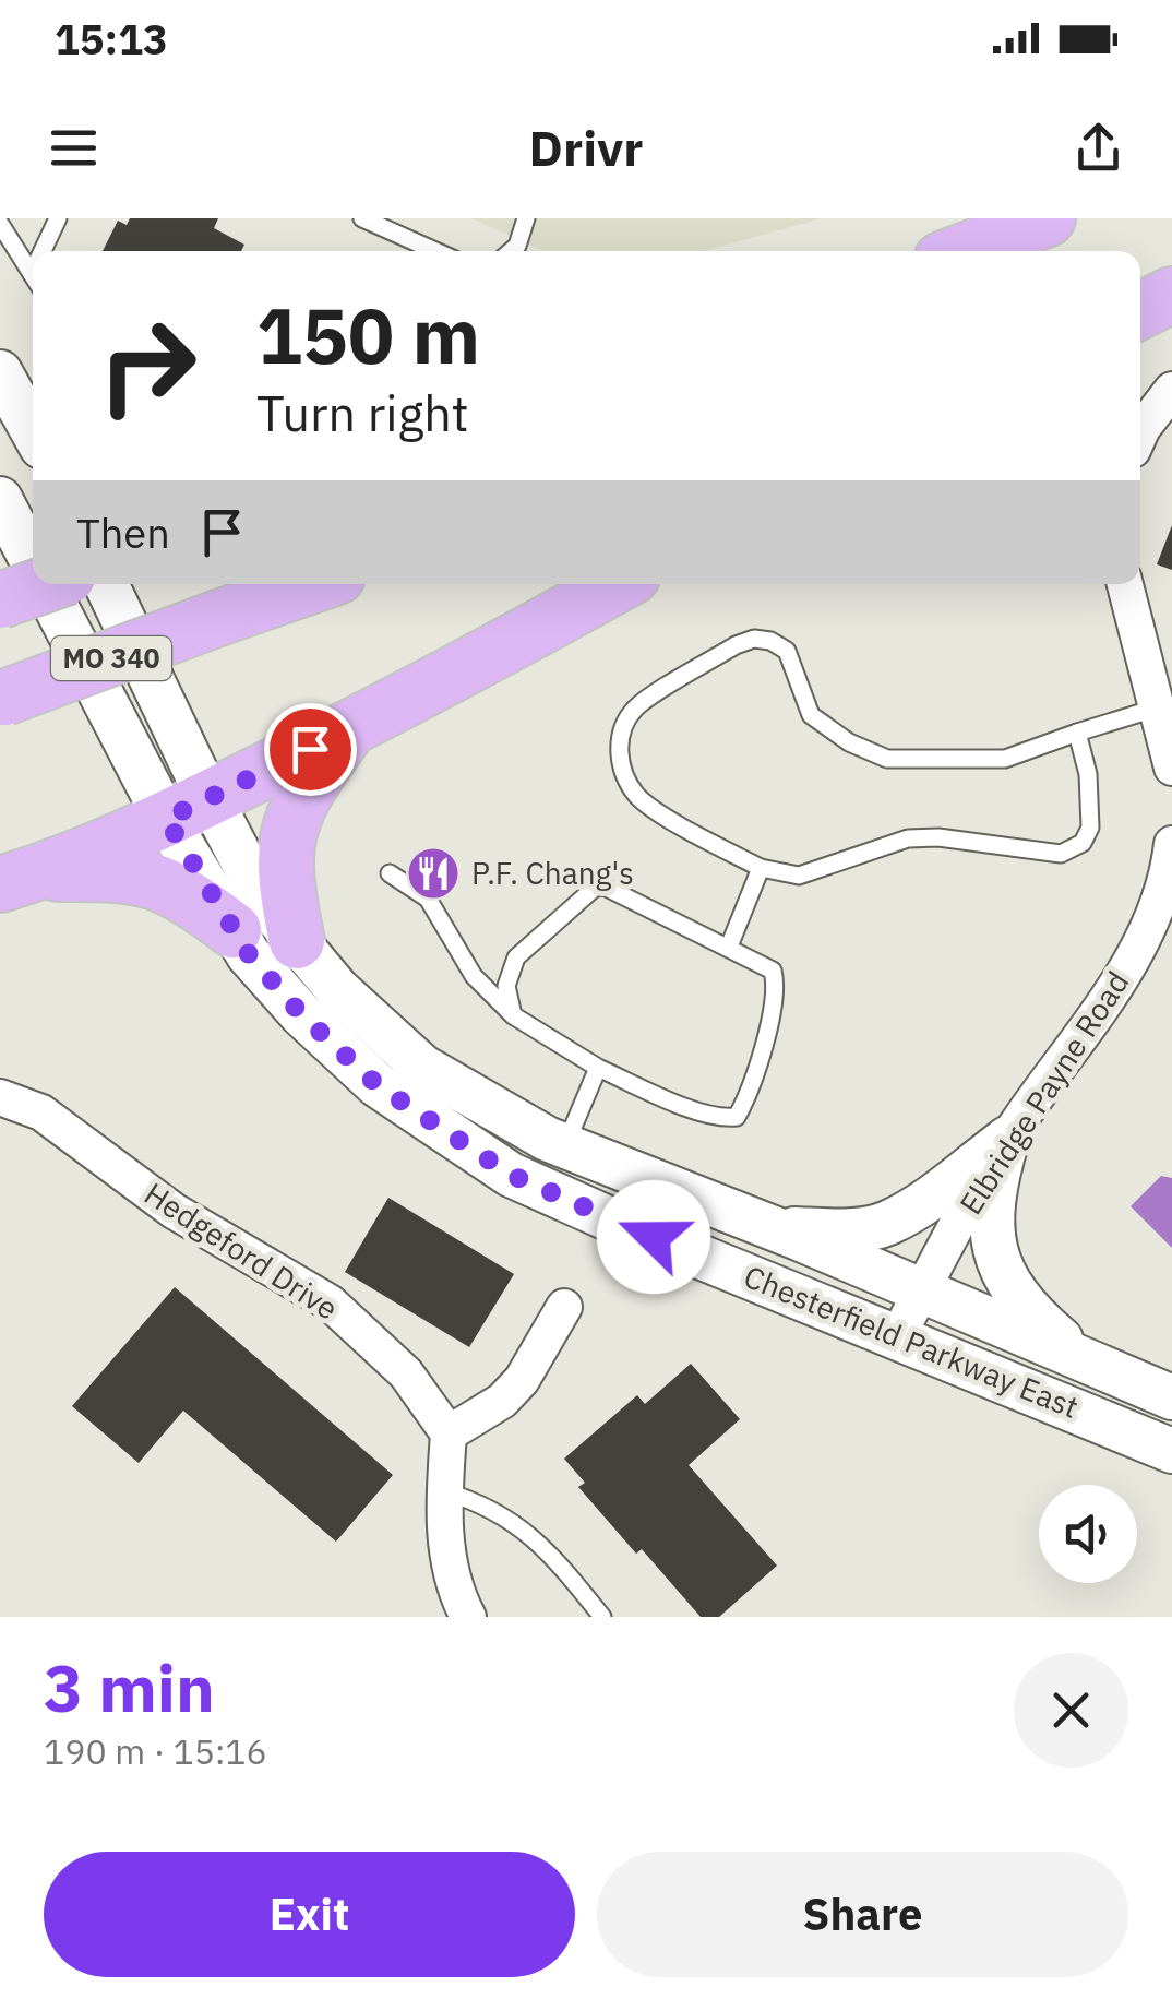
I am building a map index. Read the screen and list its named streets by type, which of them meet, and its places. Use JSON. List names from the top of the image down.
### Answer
{
  "streets": {
    "main road": ["MO 340"],
    "street": ["Elbridge Payne Road", "Hedgeford Drive", "Chesterfield Parkway East"]
  },
  "crossings": [
    ["Elbridge Payne Road", "Chesterfield Parkway East"]
  ],
  "places": {
    "restaurant": ["P.F. Chang's"]
  },
  "page": {
    "status": "15:13",
    "header": "Drivr",
    "turn": ["150 m", "Turn right"],
    "then": "Then",
    "heading": ["3 min", "190 m · 15:16"],
    "buttons": ["Exit", "Share"]
  }
}
